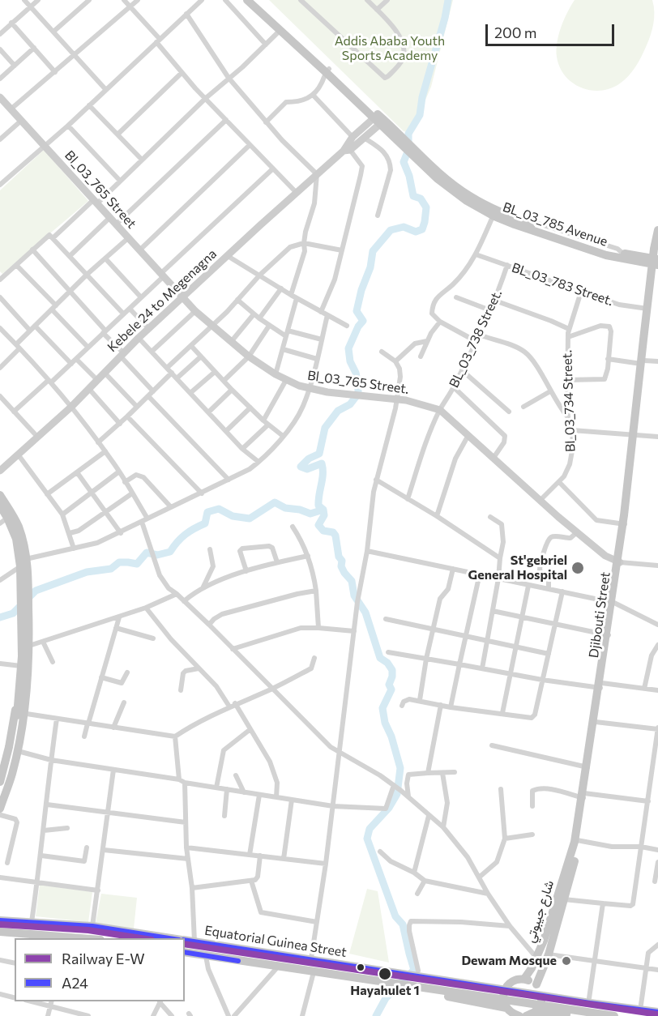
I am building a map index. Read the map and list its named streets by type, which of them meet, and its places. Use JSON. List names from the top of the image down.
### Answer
{
  "streets": {
    "main road": [
      "BL_03_785 Avenue",
      "Djibouti Street",
      "شارع جيبوتي",
      "Equatorial Guinea Street"
    ],
    "street": [
      "Bl_03_765 Street",
      "BL_03_783 Street.",
      "Kebele 24 to Megenagna",
      "BL_03_738 Street.",
      "Bl_03_765 Street.",
      "Bl_03_734 Street."
    ]
  },
  "crossings": [
    ["Bl_03_765 Street", "Kebele 24 to Megenagna"],
    ["Bl_03_765 Street", "Bl_03_765 Street."],
    ["BL_03_785 Avenue", "Djibouti Street"],
    ["BL_03_783 Street.", "BL_03_738 Street."],
    ["BL_03_783 Street.", "Bl_03_734 Street."],
    ["BL_03_783 Street.", "Djibouti Street"],
    ["Kebele 24 to Megenagna", "Bl_03_765 Street."],
    ["BL_03_738 Street.", "Bl_03_765 Street."],
    ["Bl_03_765 Street.", "Bl_03_734 Street."],
    ["Bl_03_765 Street.", "Djibouti Street"],
    ["Djibouti Street", "شارع جيبوتي"]
  ],
  "parks": ["Addis Ababa Youth Sports Academy"],
  "places": ["St'gebriel General Hospital", "Dewam Mosque", "Hayahulet 1"],
  "lines": ["transit line A24", "rail line E-W"],
  "legend": ["Railway E-W", "A24"],
  "scale_bar": "200 m"
}
